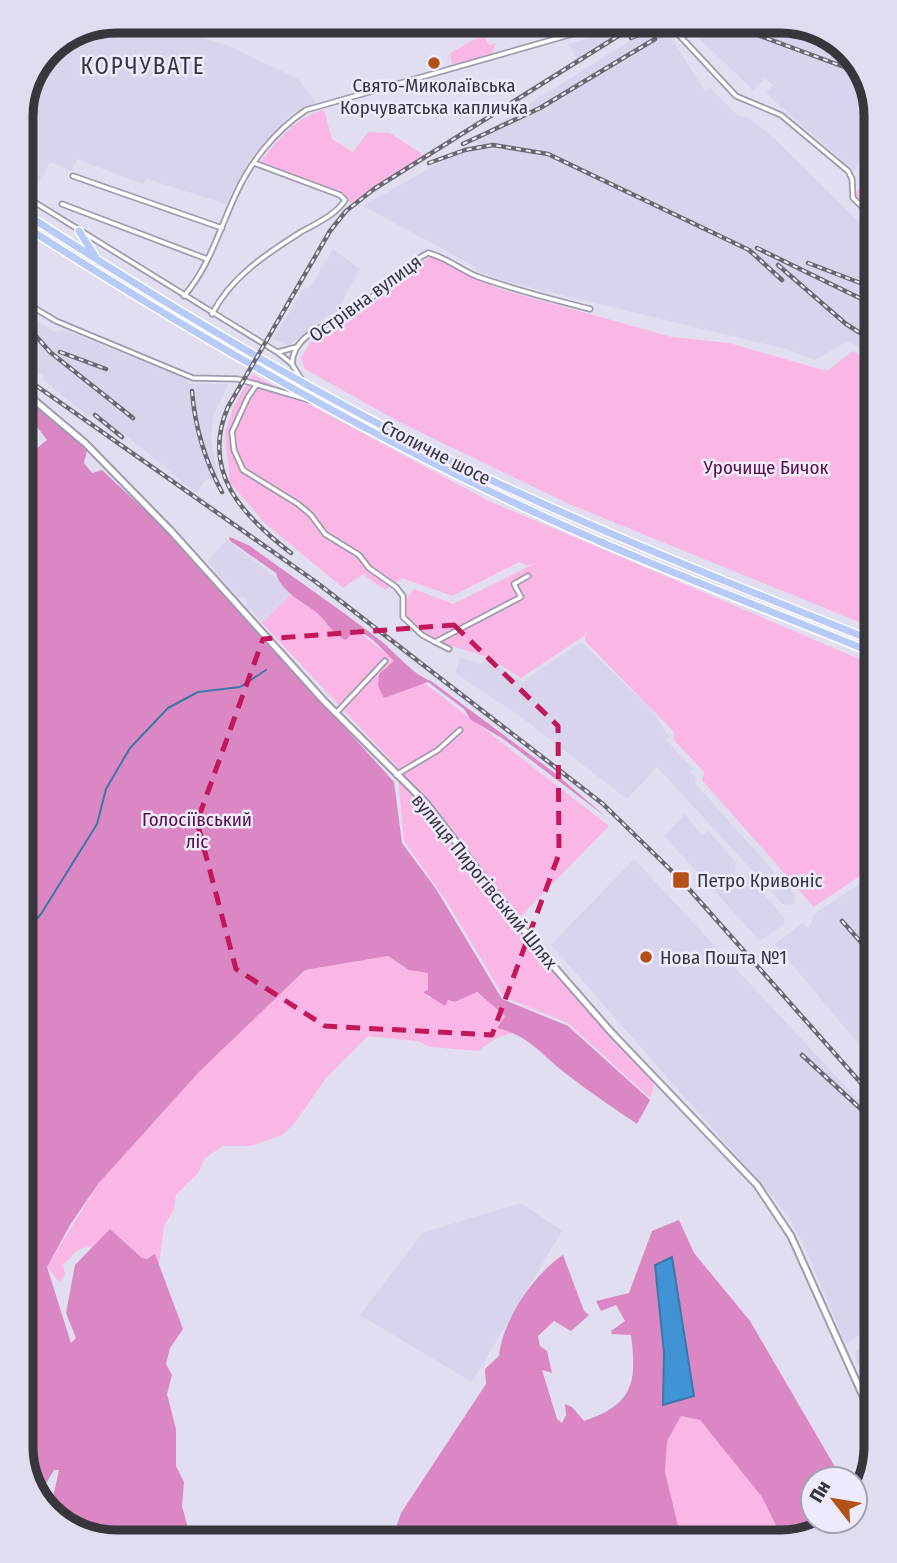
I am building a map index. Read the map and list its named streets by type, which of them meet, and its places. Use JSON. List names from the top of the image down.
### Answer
{
  "streets": {
    "highway": ["Столичне шосе"],
    "street": ["Острівна вулиця", "вулиця Пирогівський Шлях"]
  },
  "districts": ["КОРЧУВАТЕ"],
  "parks": ["Урочище Бичок", "Голосіївський ліс"],
  "places": {
    "other": ["Свято-Миколаївська Корчуватська капличка", "Нова Пошта №1"],
    "transit": ["Петро Кривоніс"]
  },
  "north": "top left"
}
